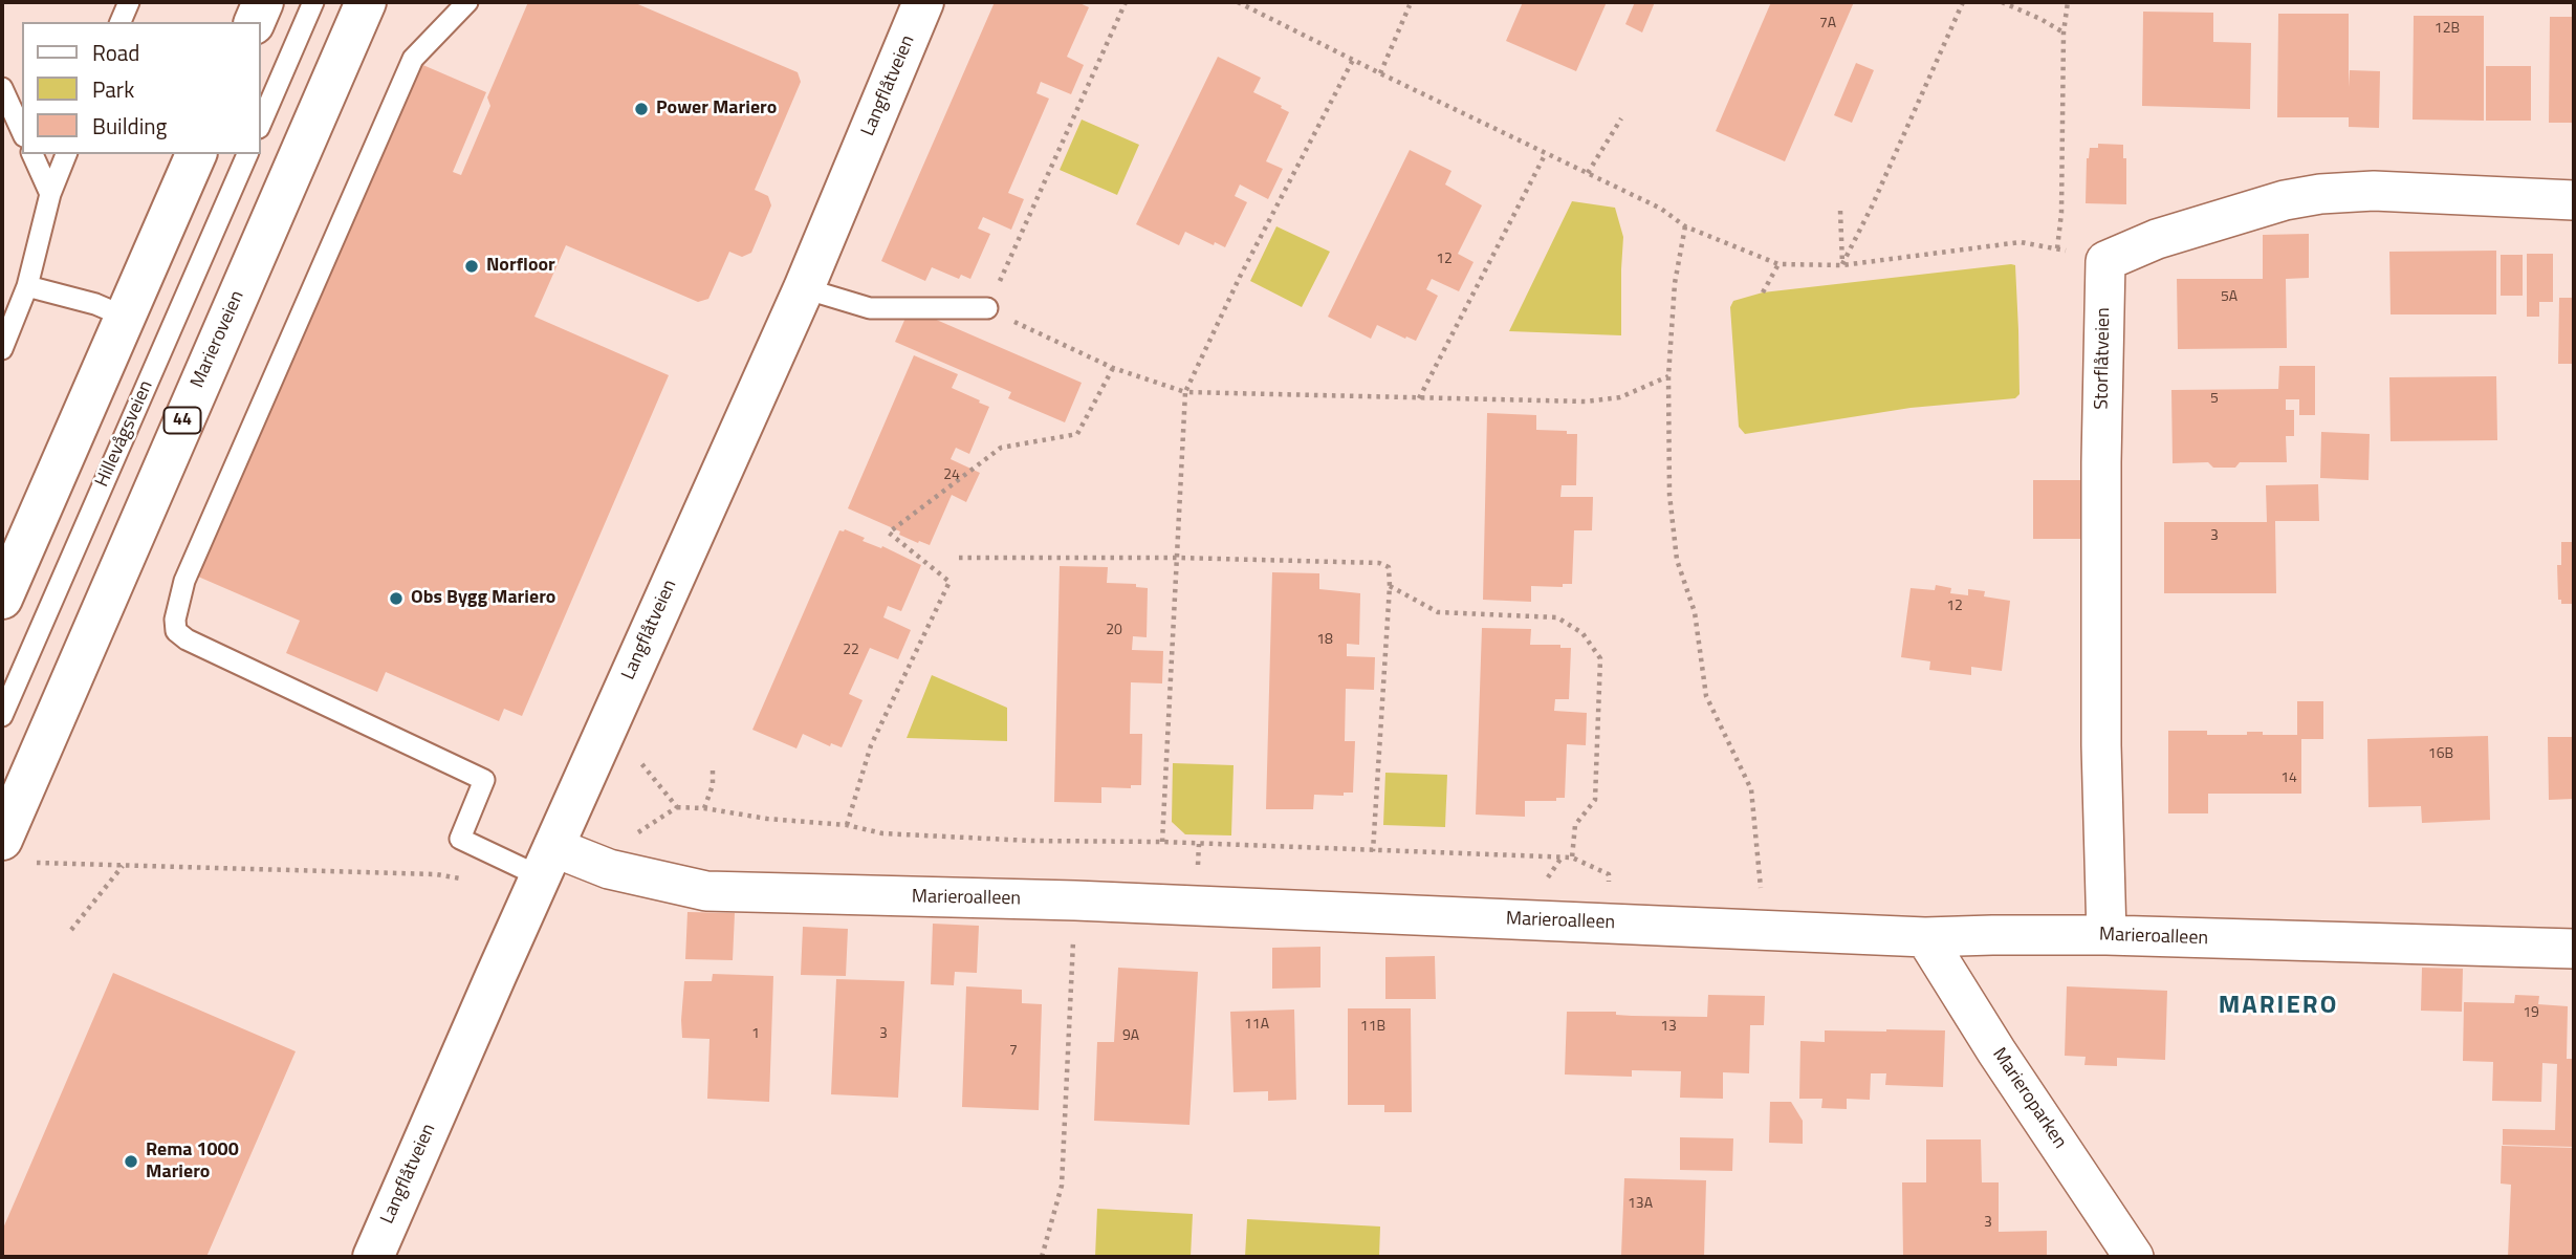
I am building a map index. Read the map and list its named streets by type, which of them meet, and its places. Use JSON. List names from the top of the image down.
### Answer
{
  "streets": {
    "main road": ["Langflåtveien", "Marieroveien", "44"],
    "street": ["Storflåtveien", "Marieroalleen", "Marieroparken"],
    "lane": ["Hillevågsveien"]
  },
  "crossings": [
    ["Langflåtveien", "Marieroalleen"],
    ["Storflåtveien", "Marieroalleen"],
    ["Marieroalleen", "Marieroparken"]
  ],
  "districts": ["MARIERO"],
  "places": [
    "Power Mariero",
    "Norfloor",
    "Obs Bygg Mariero",
    "Rema 1000 Mariero"
  ],
  "house_numbers": [
    "7A",
    "12B",
    "12",
    "5A",
    "5",
    "24",
    "3",
    "12",
    "20",
    "18",
    "22",
    "16B",
    "14",
    "19",
    "11A",
    "11B",
    "13",
    "1",
    "3",
    "9A",
    "7",
    "13A",
    "3"
  ],
  "legend": ["Road", "Park", "Building"]
}
